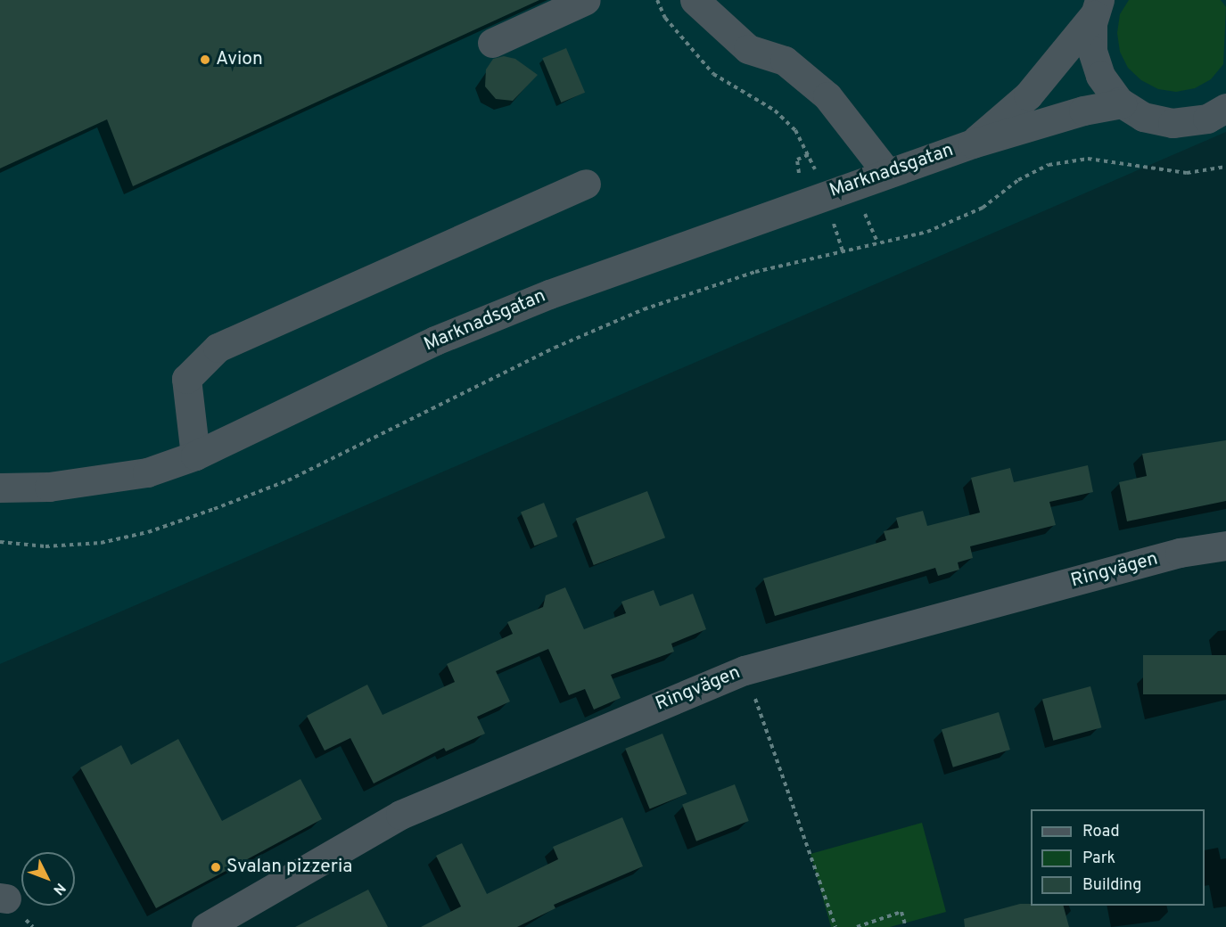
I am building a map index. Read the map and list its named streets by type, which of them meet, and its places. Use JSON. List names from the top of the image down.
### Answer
{
  "streets": {
    "street": ["Marknadsgatan", "Ringvägen"]
  },
  "places": ["Avion", "Svalan pizzeria"],
  "legend": ["Road", "Park", "Building"],
  "north": "bottom right"
}
